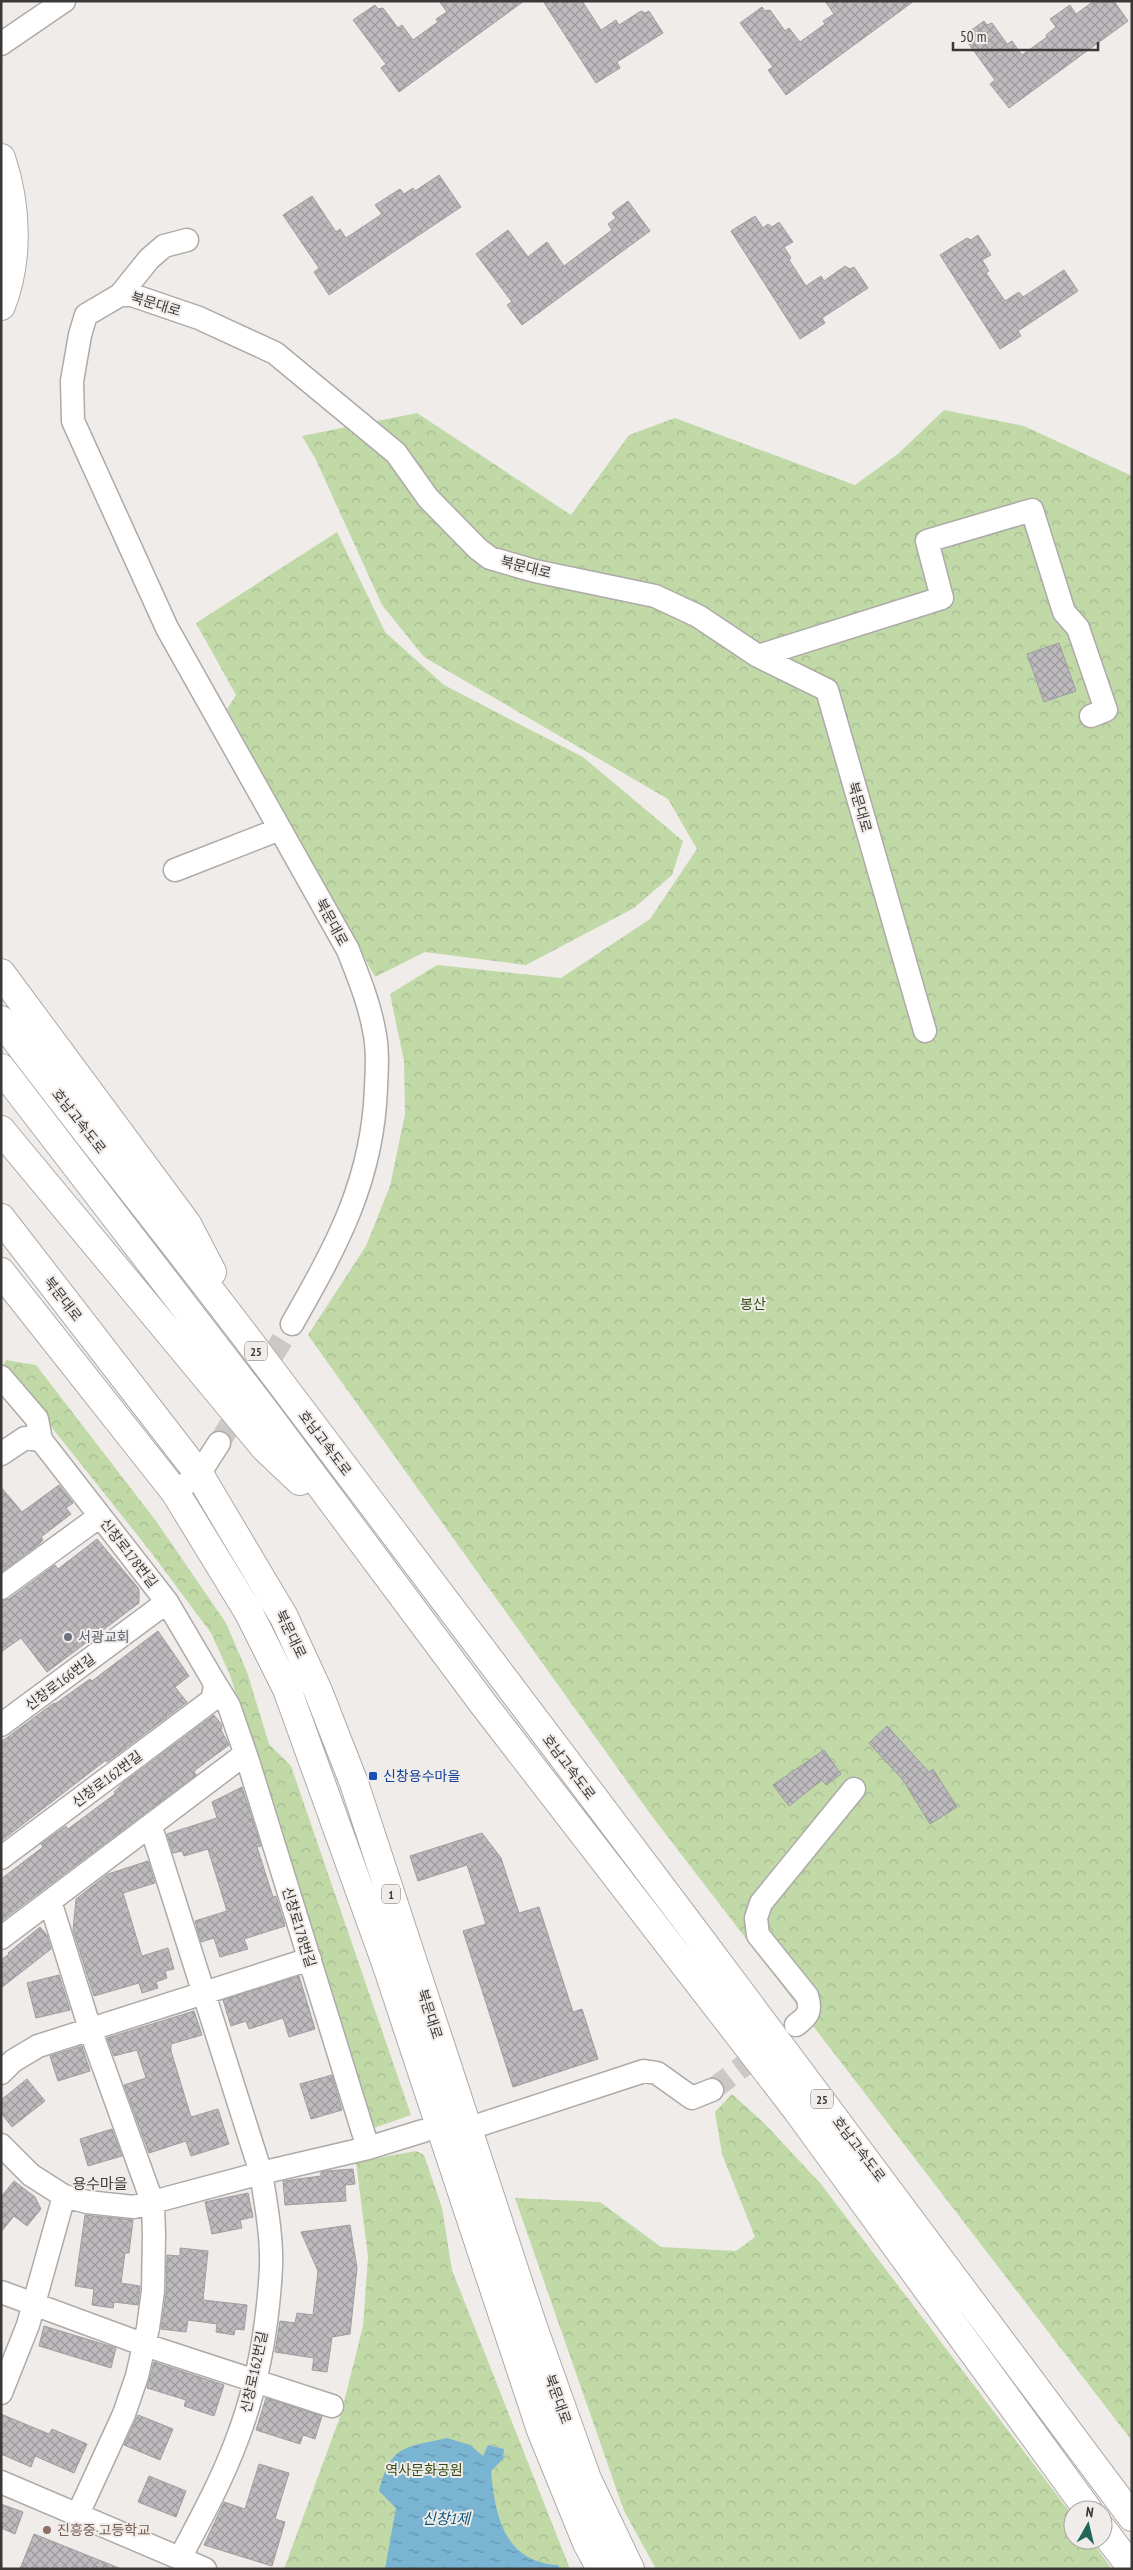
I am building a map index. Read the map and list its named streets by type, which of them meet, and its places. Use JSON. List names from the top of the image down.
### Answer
{
  "streets": {
    "main road": [
      "북문대로",
      "호남고속도로",
      "25",
      "1"
    ],
    "street": ["신창로178번길", "신창로166번길", "신창로162번길"]
  },
  "crossings": [
    ["신창로178번길", "신창로166번길"],
    ["신창로178번길", "신창로162번길"]
  ],
  "districts": ["용수마을"],
  "water": ["신창1제"],
  "parks": ["봉산", "역사문화공원"],
  "places": {
    "other": ["서광교회", "진흥중·고등학교"],
    "transit": ["신창용수마을"]
  },
  "scale_bar": "50 m",
  "north": "top"
}
